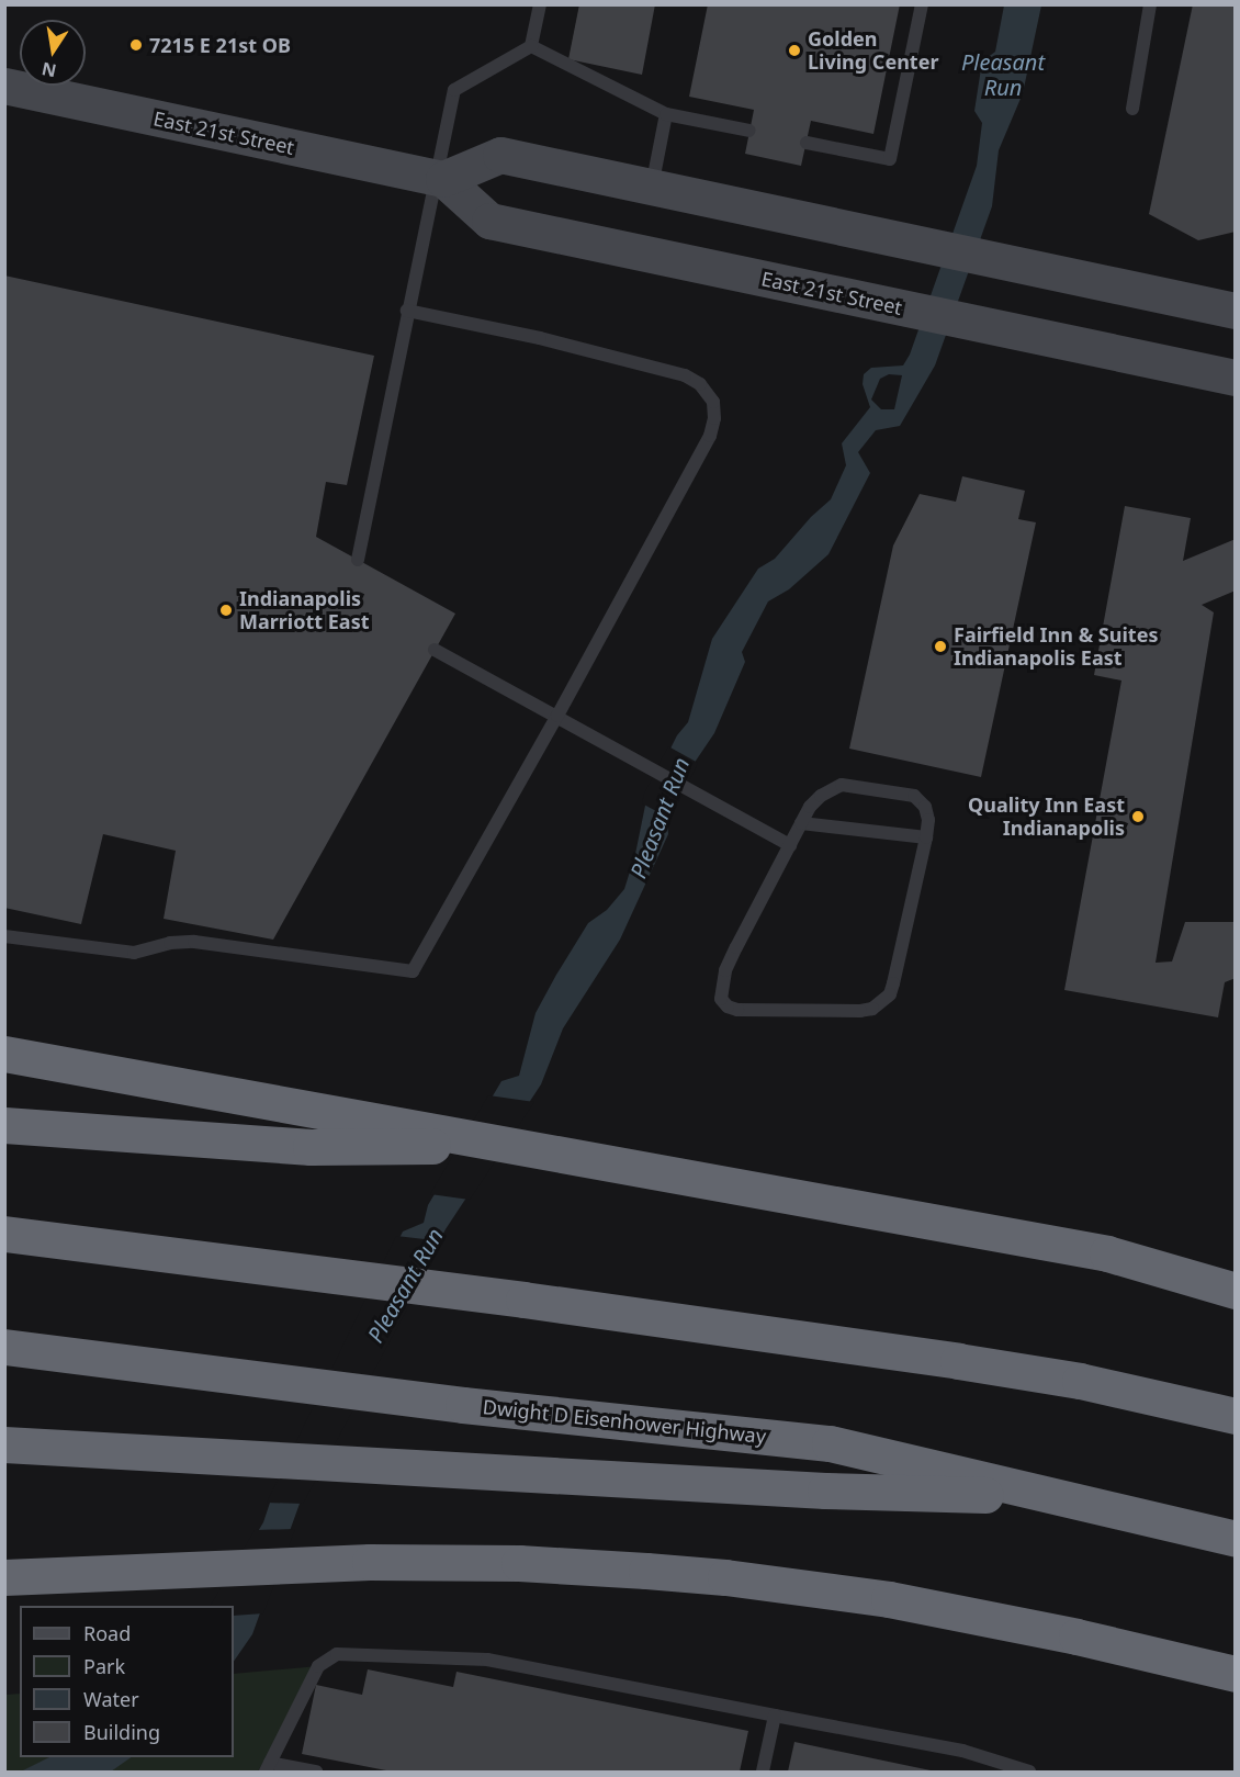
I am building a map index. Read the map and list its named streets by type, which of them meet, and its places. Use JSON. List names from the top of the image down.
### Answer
{
  "streets": {
    "highway": ["Dwight D Eisenhower Highway"],
    "main road": ["East 21st Street"]
  },
  "water": ["Pleasant Run"],
  "places": [
    "7215 E 21st OB",
    "Golden Living Center",
    "Indianapolis Marriott East",
    "Fairfield Inn & Suites Indianapolis East",
    "Quality Inn East Indianapolis"
  ],
  "legend": [
    "Road",
    "Park",
    "Water",
    "Building"
  ],
  "north": "bottom"
}
